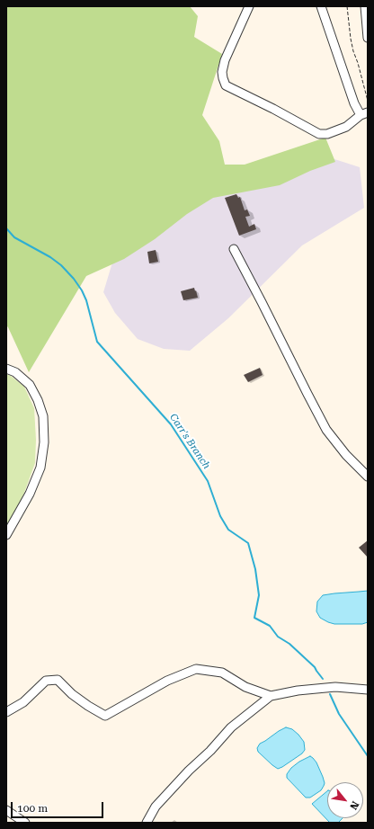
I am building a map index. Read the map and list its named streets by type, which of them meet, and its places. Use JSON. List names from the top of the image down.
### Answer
{
  "water": ["Carr's Branch"],
  "scale_bar": "100 m",
  "north": "bottom right"
}
